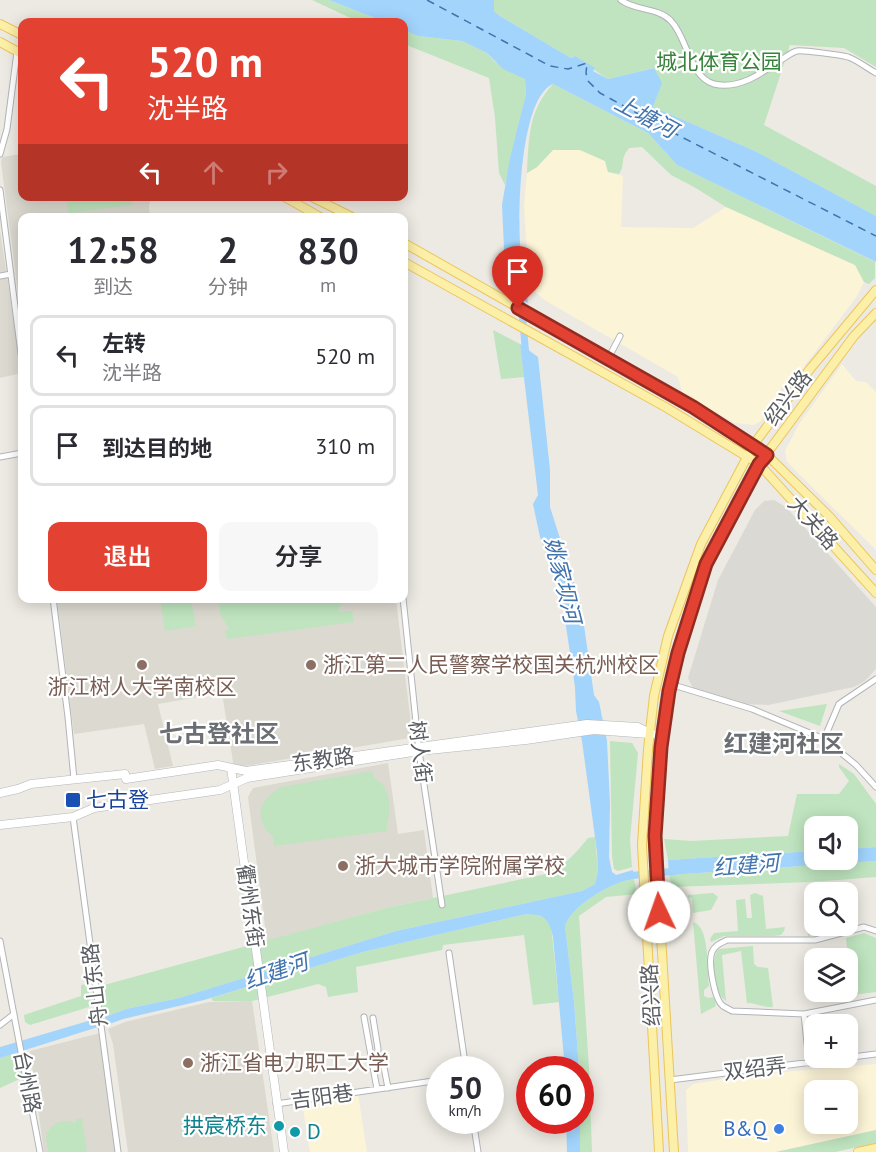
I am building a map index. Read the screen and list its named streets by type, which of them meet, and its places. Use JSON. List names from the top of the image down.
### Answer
{
  "streets": {
    "main road": ["绍兴路", "大关路"],
    "street": [
      "树人街",
      "东教路",
      "衢州东街",
      "舟山东路",
      "双绍弄",
      "台州路",
      "吉阳巷"
    ]
  },
  "crossings": [
    ["绍兴路", "大关路"],
    ["绍兴路", "东教路"],
    ["绍兴路", "双绍弄"],
    ["树人街", "东教路"],
    ["东教路", "衢州东街"],
    ["东教路", "舟山东路"],
    ["衢州东街", "吉阳巷"]
  ],
  "districts": ["七古登社区", "红建河社区"],
  "water": ["上塘河", "姚家坝河", "红建河"],
  "parks": ["城北体育公园"],
  "places": {
    "other": [
      "浙江树人大学南校区",
      "浙江第二人民警察学校国关杭州校区",
      "浙大城市学院附属学校",
      "浙江省电力职工大学",
      "拱宸桥东",
      "B&Q",
      "D"
    ],
    "transit": ["七古登"]
  },
  "page": {
    "turn": ["520 m", "沈半路"],
    "eta": [
      "12:58",
      "到达",
      "2",
      "分钟",
      "830",
      "m"
    ],
    "list": [
      {
        "name": "左转",
        "note": "沈半路",
        "value": "520 m"
      },
      {
        "name": "到达目的地",
        "value": "310 m"
      }
    ],
    "buttons": ["退出", "分享"],
    "map_buttons": ["+", "−"],
    "speed": "50 km/h",
    "limit": "60"
  }
}
